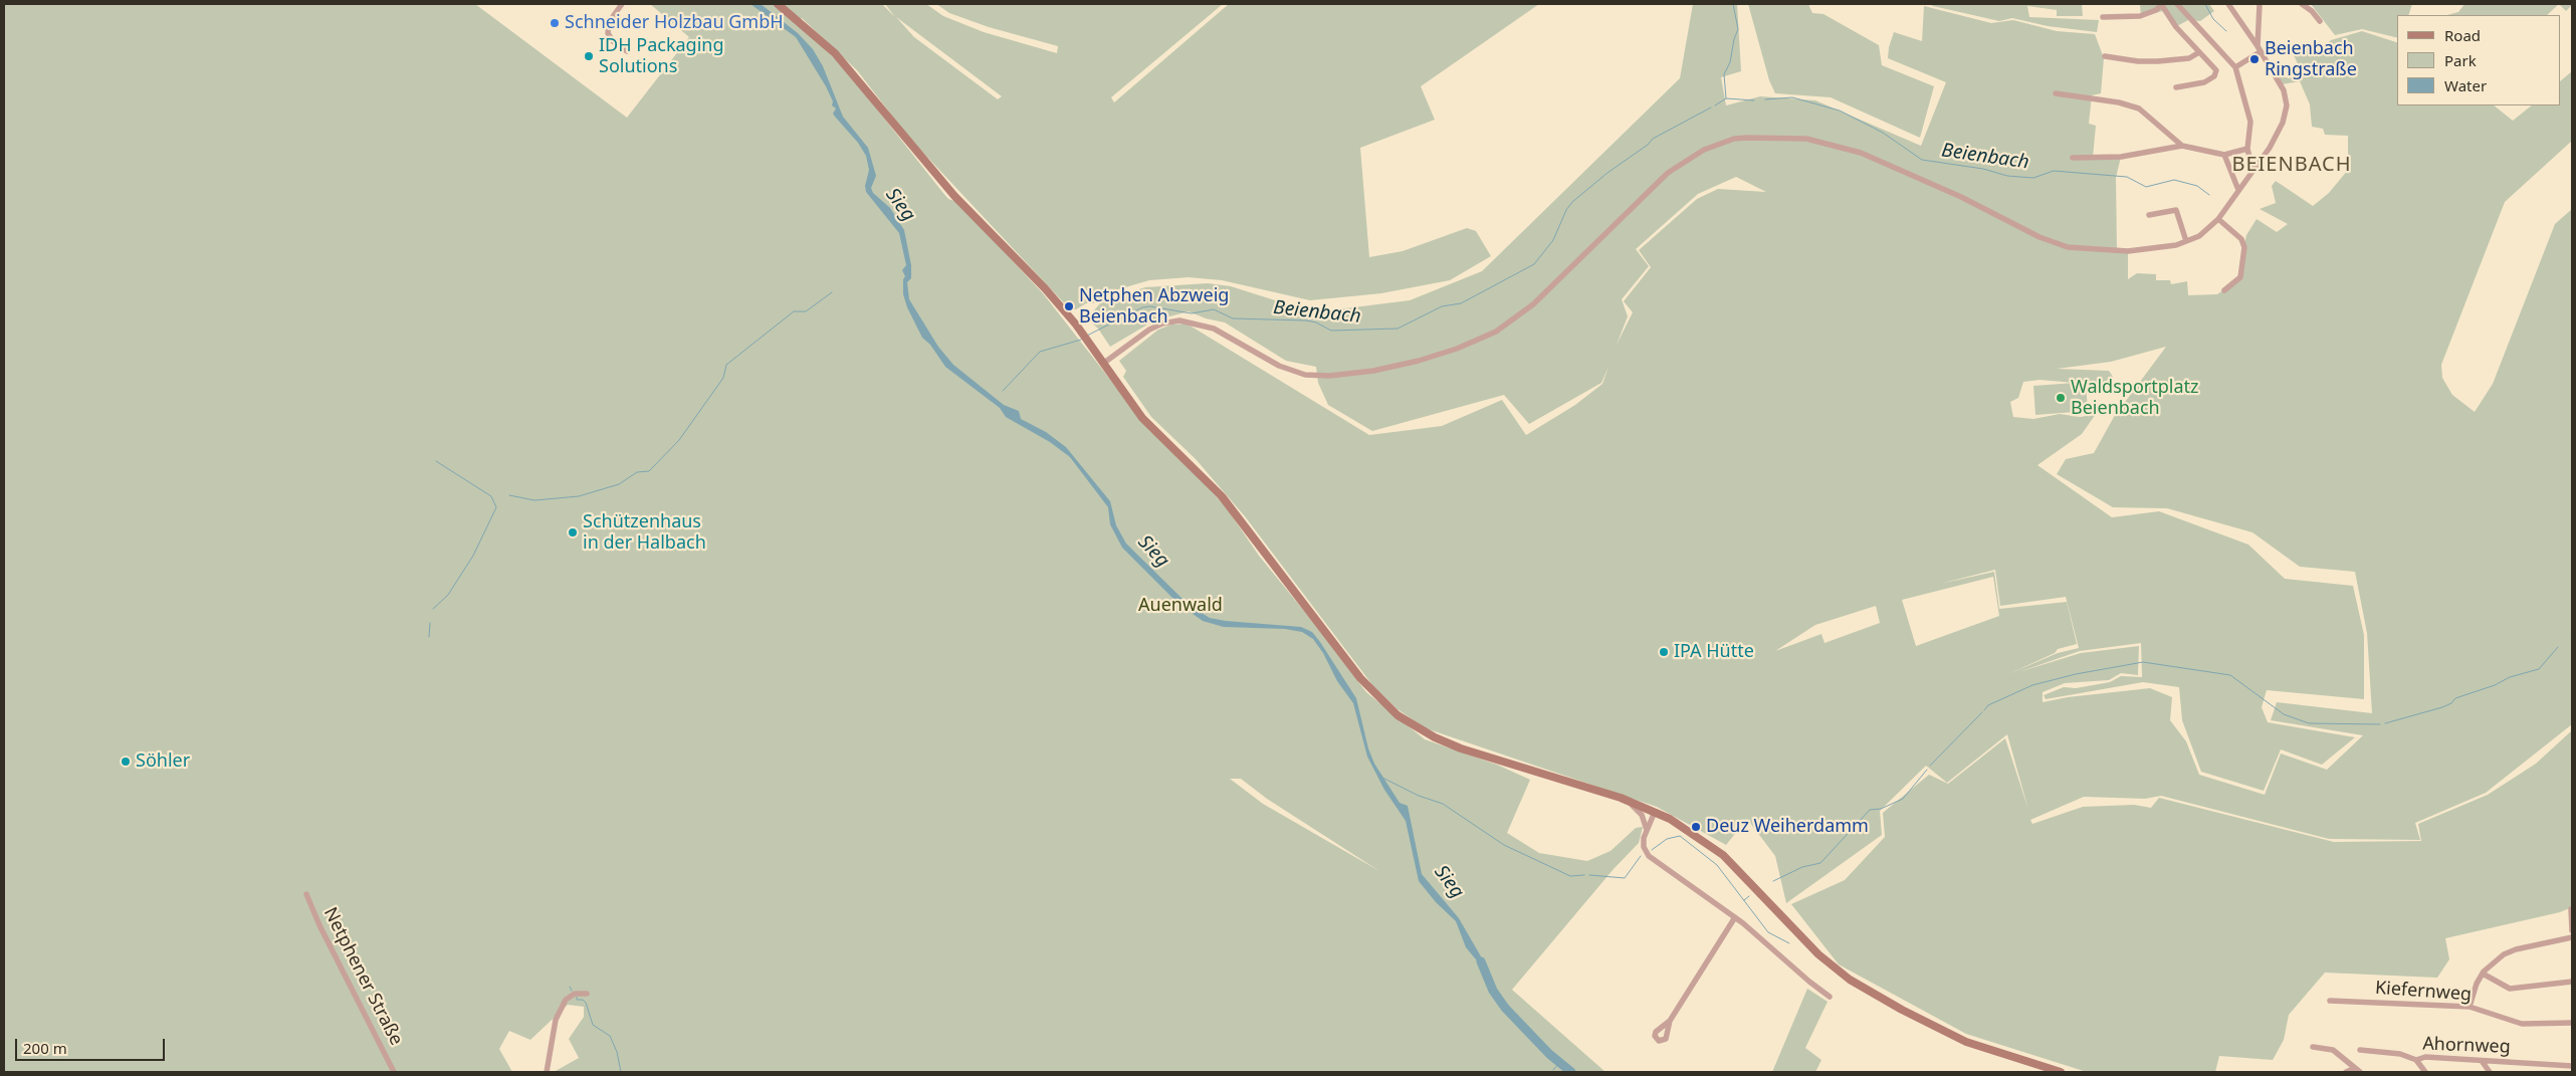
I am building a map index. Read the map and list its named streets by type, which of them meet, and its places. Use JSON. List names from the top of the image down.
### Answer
{
  "streets": {
    "street": ["Netphener Straße", "Kiefernweg", "Ahornweg"]
  },
  "districts": ["BEIENBACH"],
  "water": ["Beienbach", "Sieg"],
  "parks": ["Auenwald"],
  "places": [
    "Schneider Holzbau GmbH",
    "IDH Packaging Solutions",
    "Beienbach Ringstraße",
    "Netphen Abzweig Beienbach",
    "Waldsportplatz Beienbach",
    "Schützenhaus in der Halbach",
    "IPA Hütte",
    "Söhler",
    "Deuz Weiherdamm"
  ],
  "legend": ["Road", "Park", "Water"],
  "scale_bar": "200 m"
}
